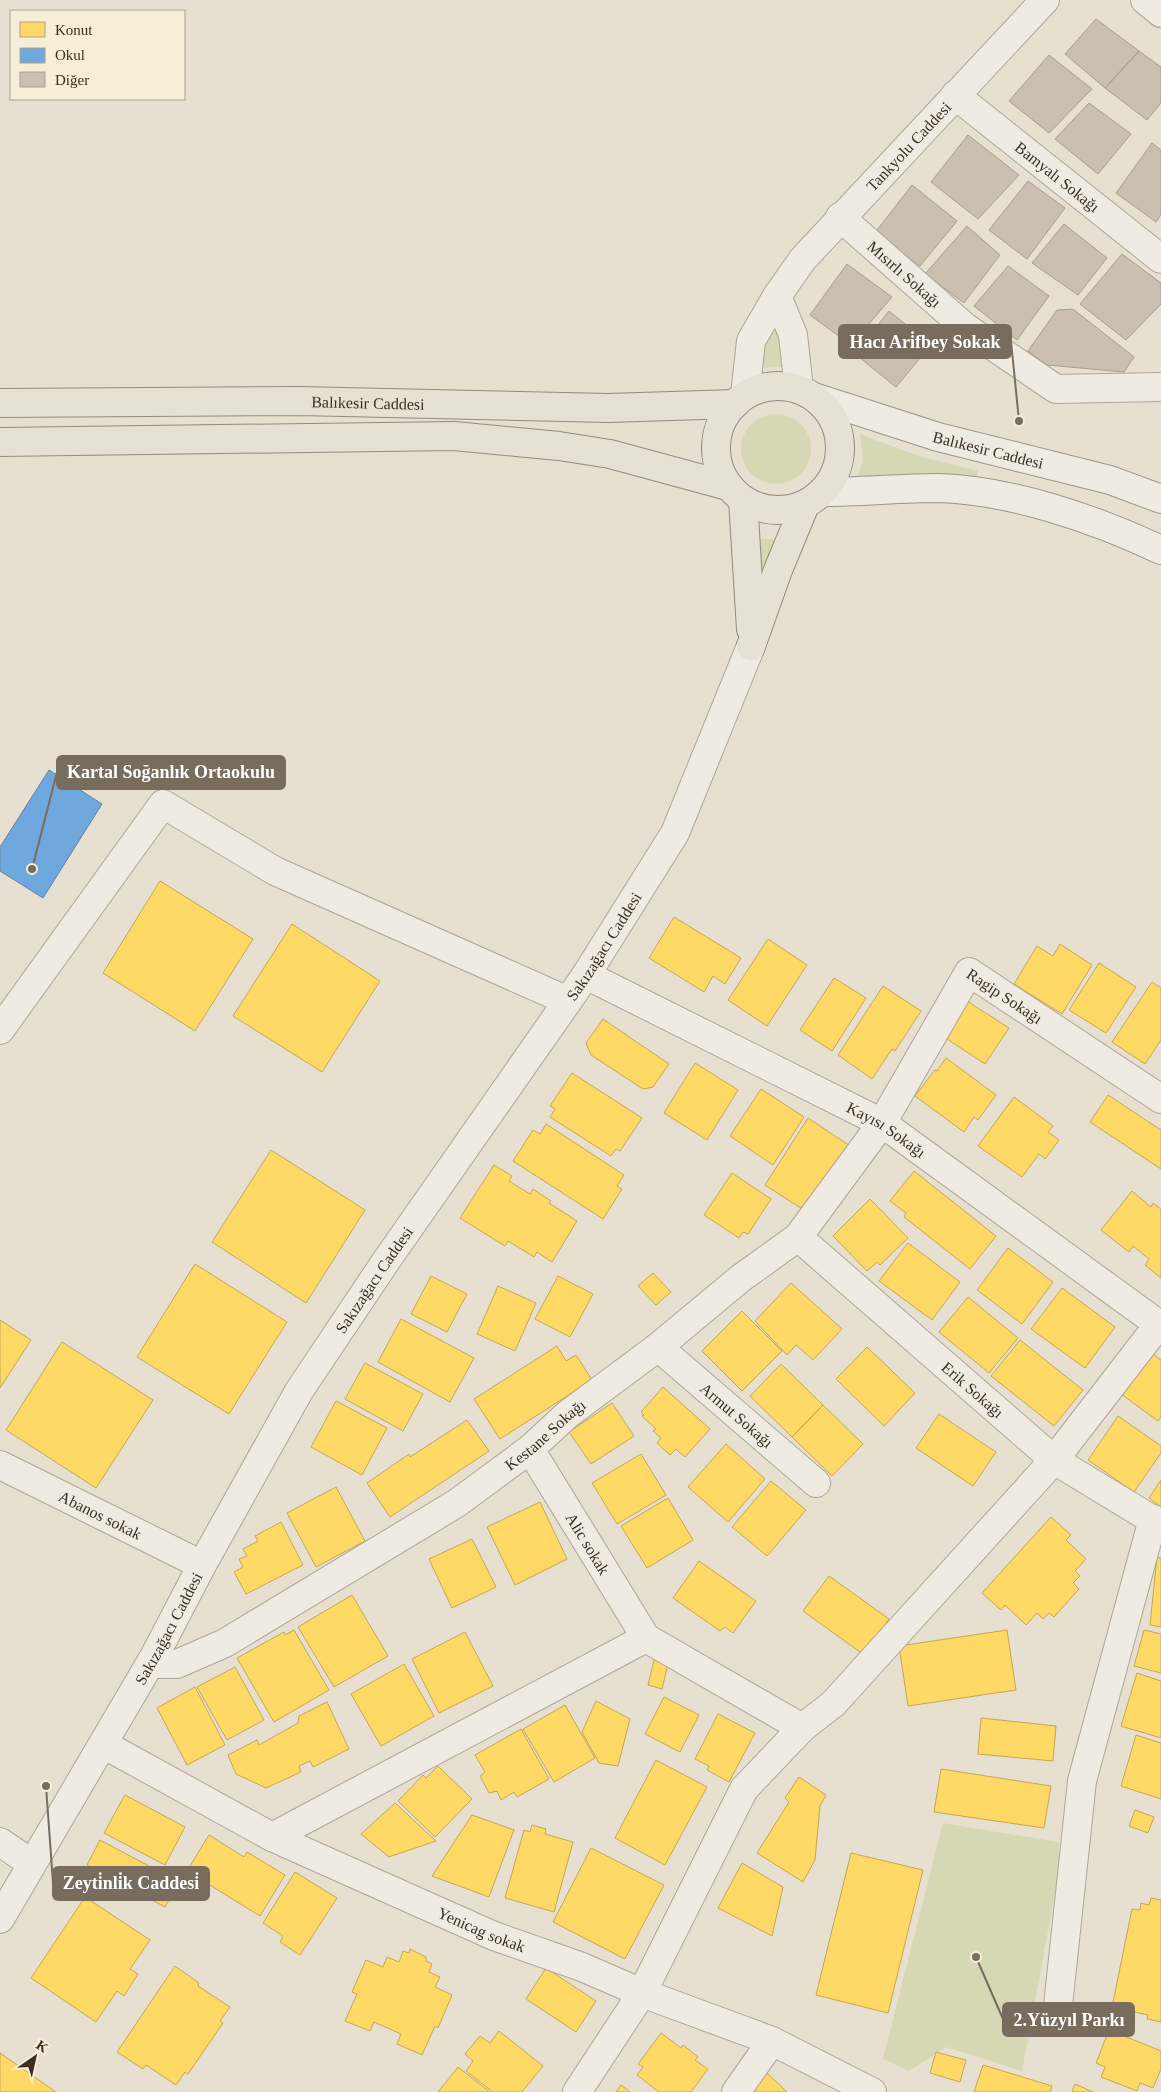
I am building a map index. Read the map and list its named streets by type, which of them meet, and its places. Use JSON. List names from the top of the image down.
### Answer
{
  "streets": {
    "main road": ["Balıkesir Caddesi"],
    "street": [
      "Tankyolu Caddesi",
      "Bamyalı Sokağı",
      "Mısırlı Sokağı",
      "Sakızağacı Caddesi",
      "Ragip Sokağı",
      "Kayısı Sokağı",
      "Erik Sokağı",
      "Armut Sokağı",
      "Kestane Sokağı",
      "Abanos sokak",
      "Alic sokak",
      "Yenicag sokak"
    ]
  },
  "crossings": [
    ["Tankyolu Caddesi", "Bamyalı Sokağı"],
    ["Tankyolu Caddesi", "Mısırlı Sokağı"],
    ["Tankyolu Caddesi", "Balıkesir Caddesi"],
    ["Sakızağacı Caddesi", "Kayısı Sokağı"],
    ["Sakızağacı Caddesi", "Kestane Sokağı"],
    ["Sakızağacı Caddesi", "Abanos sokak"],
    ["Sakızağacı Caddesi", "Yenicag sokak"],
    ["Ragip Sokağı", "Kayısı Sokağı"],
    ["Ragip Sokağı", "Kestane Sokağı"],
    ["Kayısı Sokağı", "Kestane Sokağı"],
    ["Erik Sokağı", "Kestane Sokağı"],
    ["Armut Sokağı", "Kestane Sokağı"],
    ["Kestane Sokağı", "Alic sokak"]
  ],
  "places": [
    "Hacı Ari̇fbey Sokak",
    "Kartal Soğanlık Ortaokulu",
    "Zeyti̇nli̇k Caddesi̇",
    "2.Yüzyıl Parkı"
  ],
  "legend": ["Konut", "Okul", "Diğer"],
  "north": "top right"
}
